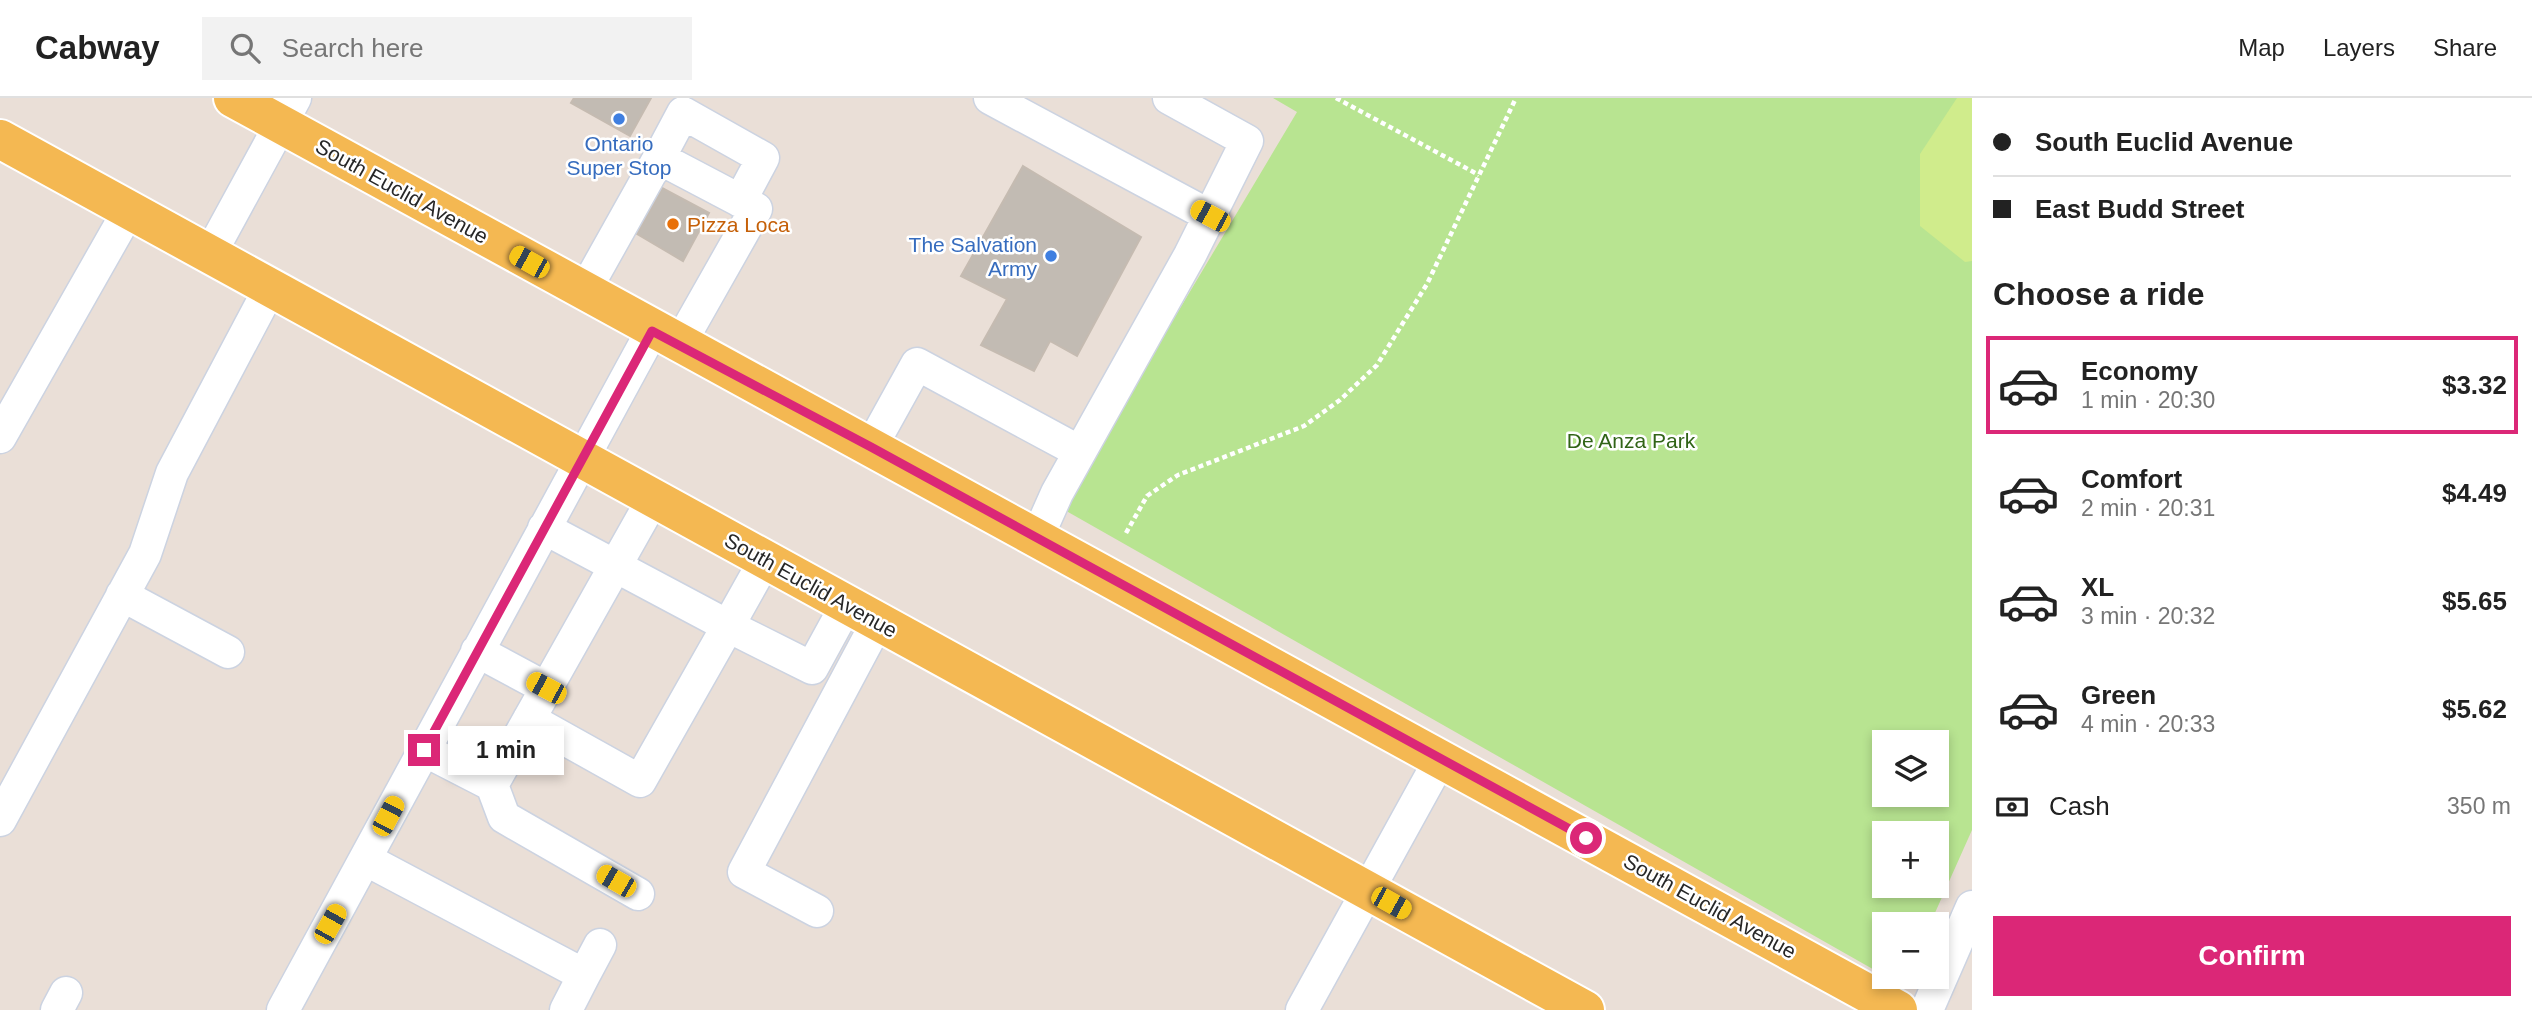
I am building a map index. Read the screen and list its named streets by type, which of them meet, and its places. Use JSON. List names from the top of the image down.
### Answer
{
  "streets": {
    "main road": ["South Euclid Avenue"]
  },
  "parks": ["De Anza Park"],
  "places": ["Ontario Super Stop", "Pizza Loca", "The Salvation Army"],
  "page": {
    "header": "Cabway",
    "search": "Search here",
    "nav": ["Map", "Layers", "Share"],
    "banner": ["South Euclid Avenue", "East Budd Street"],
    "heading": "Choose a ride",
    "list": [
      {
        "name": "Economy",
        "note": "1 min · 20:30",
        "value": "$3.32"
      },
      {
        "name": "Comfort",
        "note": "2 min · 20:31",
        "value": "$4.49"
      },
      {
        "name": "XL",
        "note": "3 min · 20:32",
        "value": "$5.65"
      },
      {
        "name": "Green",
        "note": "4 min · 20:33",
        "value": "$5.62"
      }
    ],
    "bubble": "1 min",
    "map_buttons": ["+", "−"],
    "pay": ["Cash", "350 m"],
    "buttons": "Confirm"
  }
}
